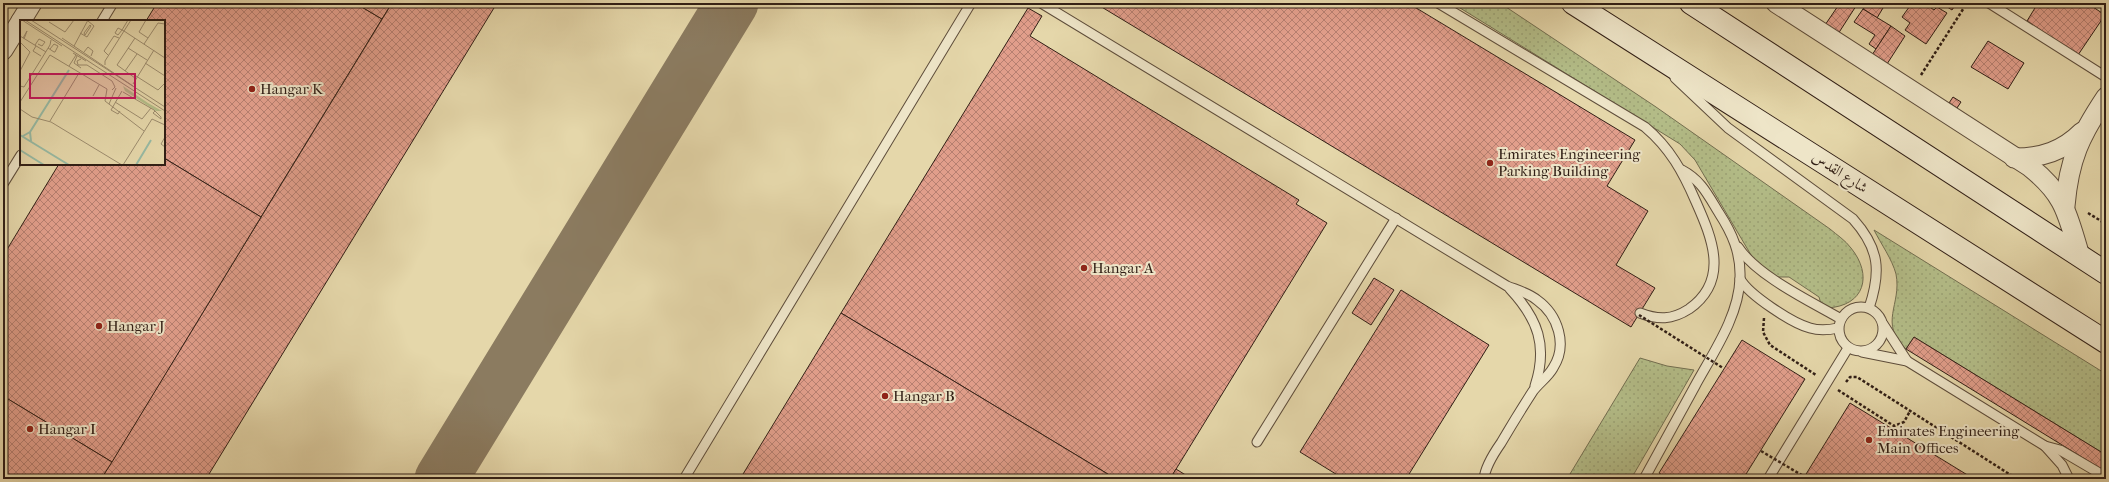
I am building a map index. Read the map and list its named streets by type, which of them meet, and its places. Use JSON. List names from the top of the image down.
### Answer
{
  "streets": {
    "main road": ["شارع القدس"]
  },
  "places": [
    "Hangar K",
    "Emirates Engineering Parking Building",
    "Hangar A",
    "Hangar J",
    "Hangar B",
    "Hangar I",
    "Emirates Engineering Main Offices"
  ]
}
